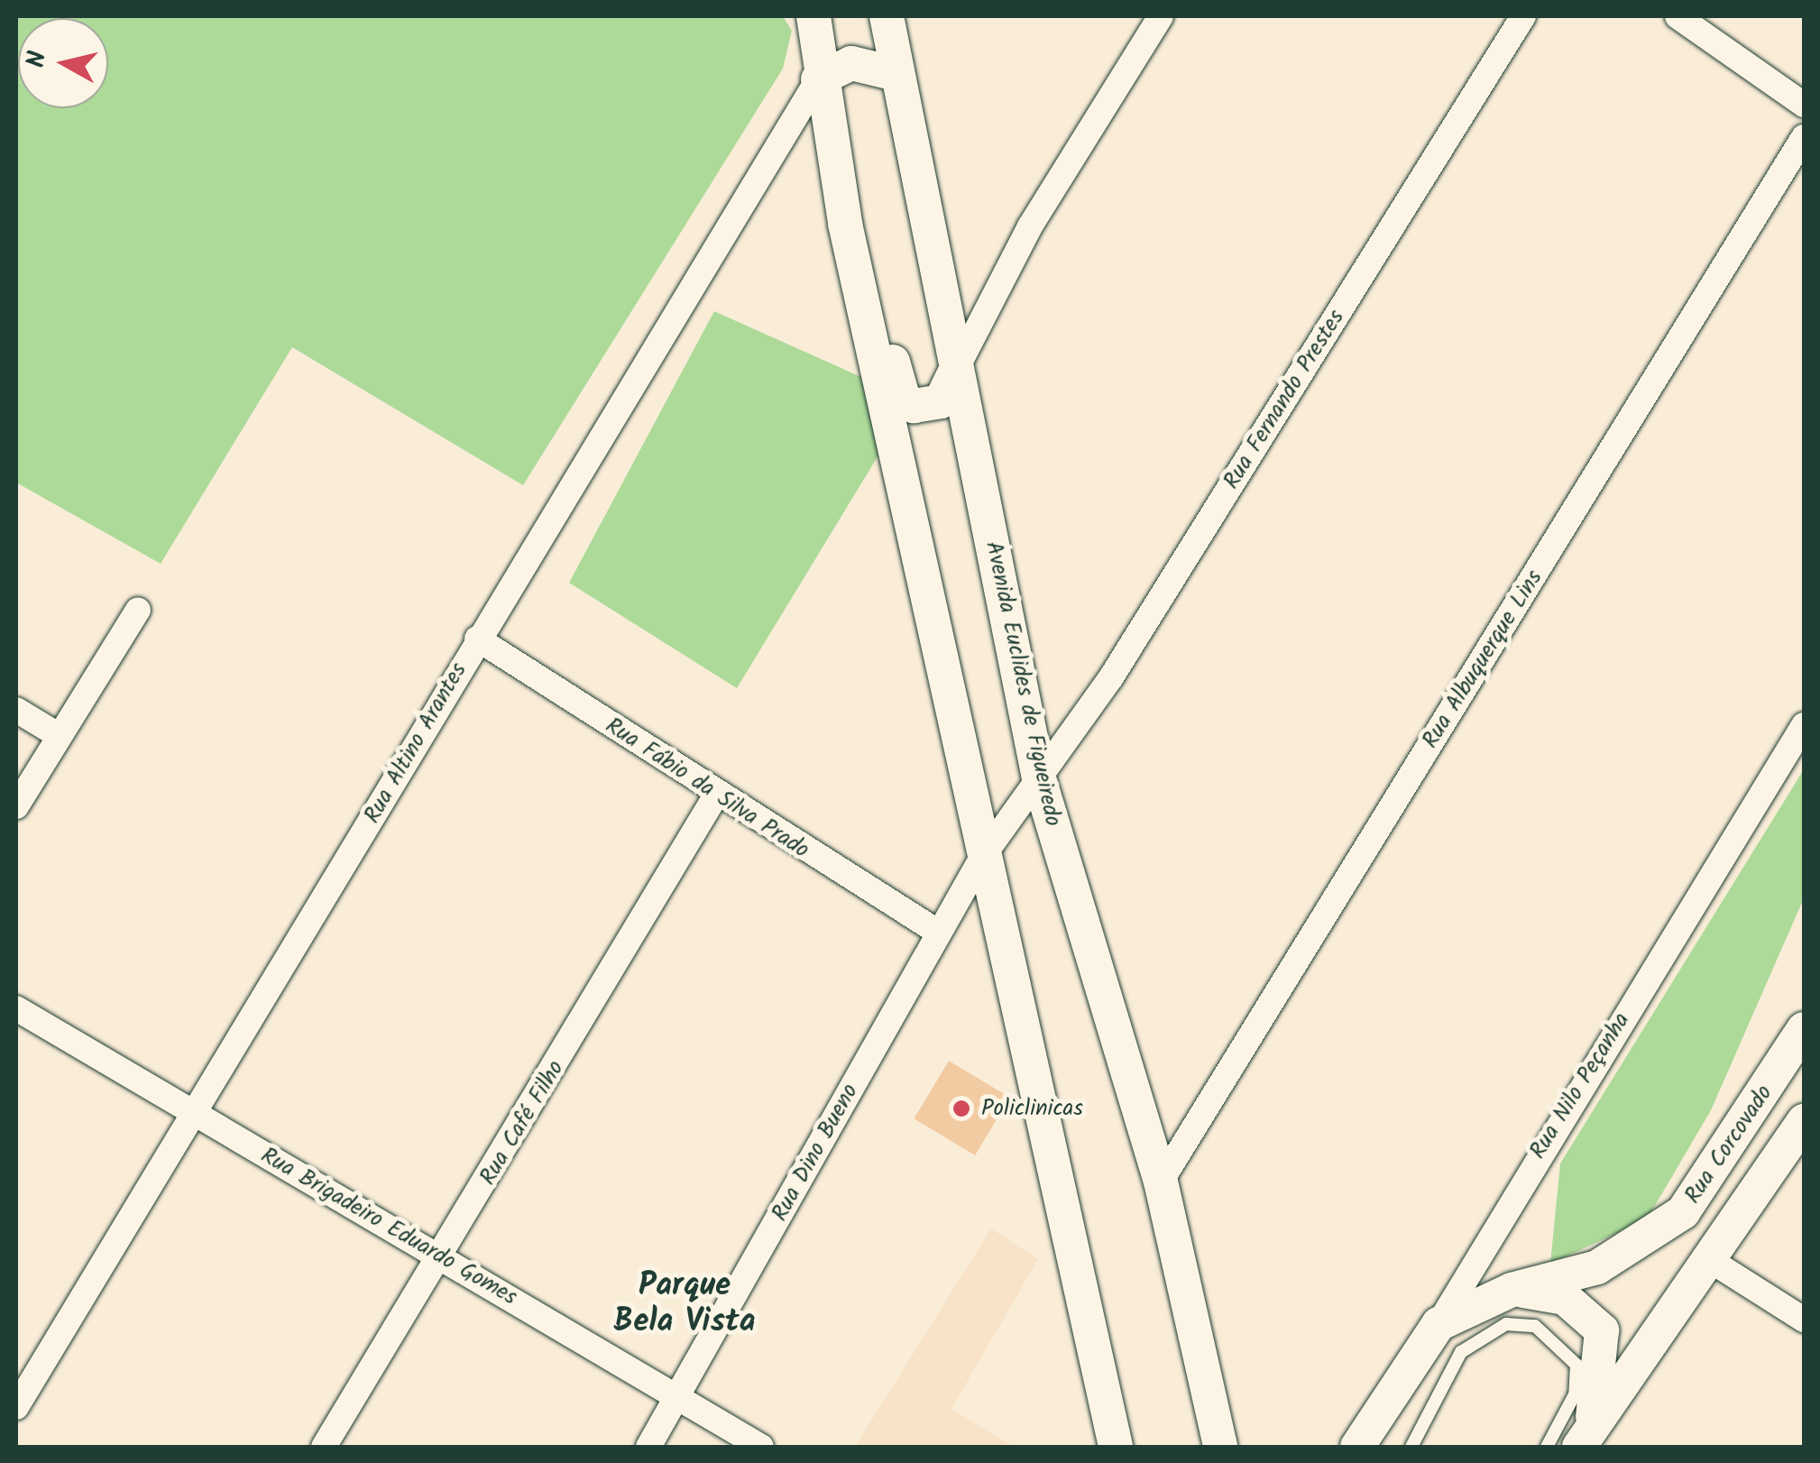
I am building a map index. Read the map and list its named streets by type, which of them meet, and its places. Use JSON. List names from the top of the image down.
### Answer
{
  "streets": {
    "street": [
      "Rua Fernando Prestes",
      "Rua Albuquerque Lins",
      "Avenida Euclides de Figueiredo",
      "Rua Altino Arantes",
      "Rua Fábio da Silva Prado",
      "Rua Nilo Peçanha",
      "Rua Café Filho",
      "Rua Corcovado",
      "Rua Dino Bueno",
      "Rua Brigadeiro Eduardo Gomes"
    ]
  },
  "crossings": [
    ["Rua Fernando Prestes", "Avenida Euclides de Figueiredo"],
    ["Rua Fernando Prestes", "Rua Dino Bueno"],
    ["Rua Albuquerque Lins", "Avenida Euclides de Figueiredo"],
    ["Rua Altino Arantes", "Rua Fábio da Silva Prado"],
    ["Rua Altino Arantes", "Rua Brigadeiro Eduardo Gomes"],
    ["Rua Fábio da Silva Prado", "Rua Café Filho"],
    ["Rua Fábio da Silva Prado", "Rua Dino Bueno"],
    ["Rua Nilo Peçanha", "Rua Corcovado"],
    ["Rua Café Filho", "Rua Brigadeiro Eduardo Gomes"],
    ["Rua Dino Bueno", "Rua Brigadeiro Eduardo Gomes"]
  ],
  "districts": ["Parque Bela Vista"],
  "places": ["Policlinicas"],
  "north": "left"
}
